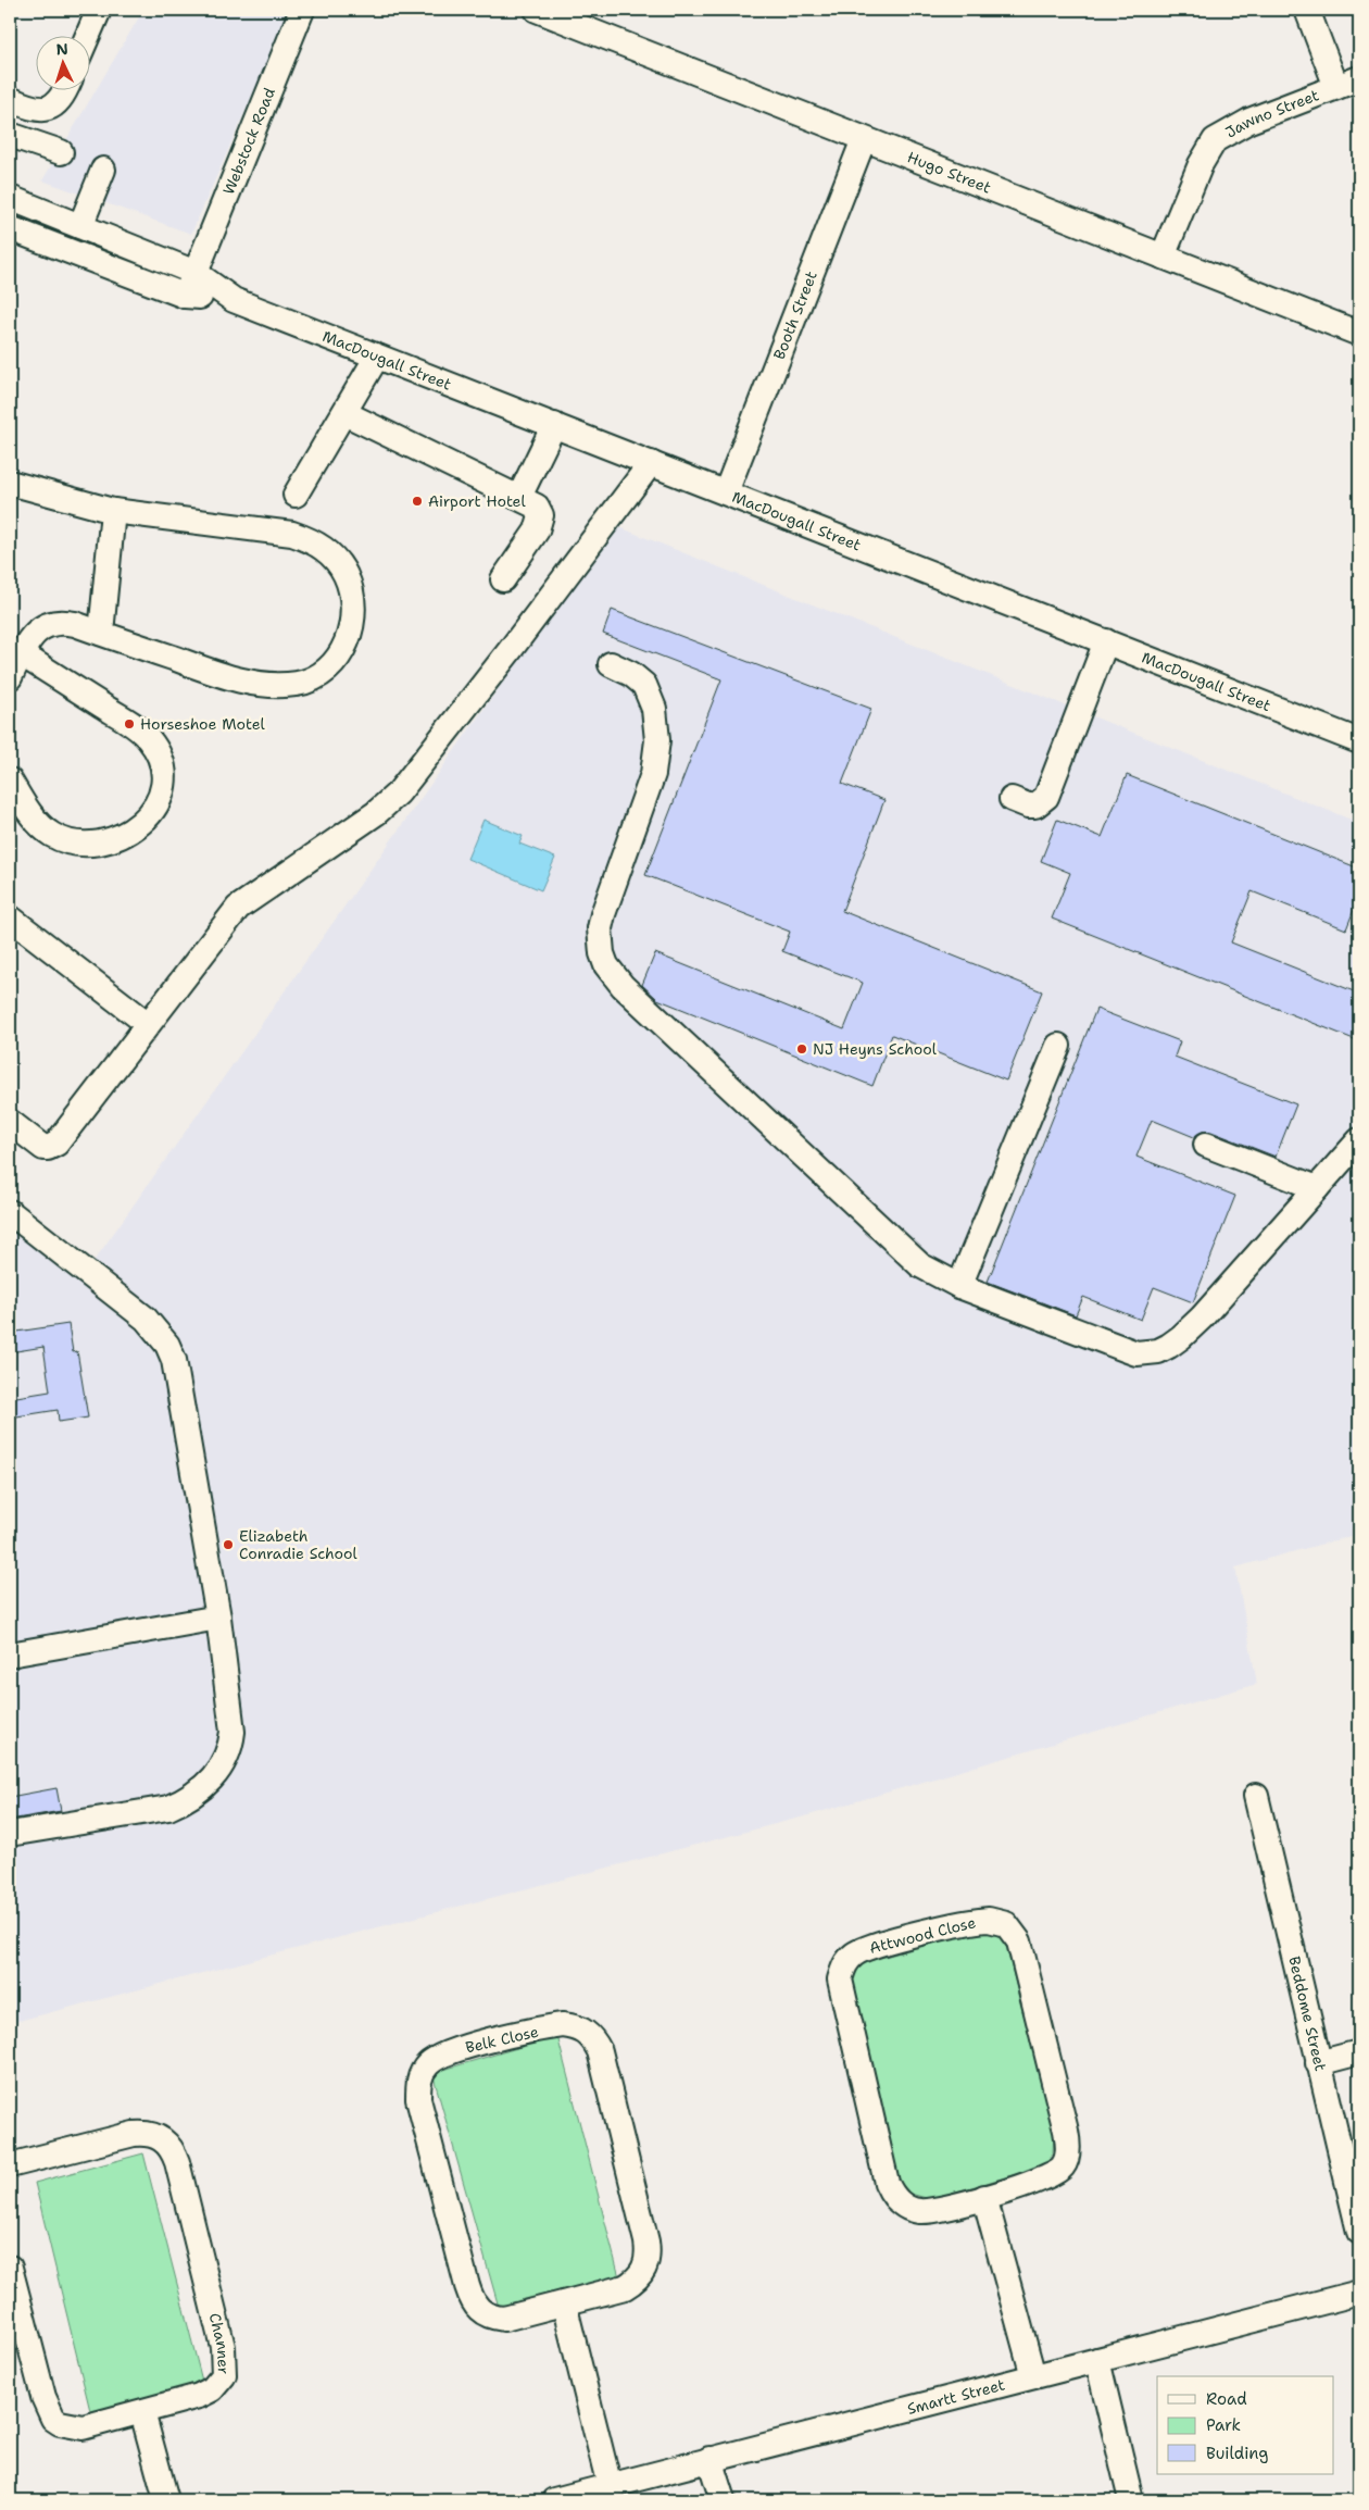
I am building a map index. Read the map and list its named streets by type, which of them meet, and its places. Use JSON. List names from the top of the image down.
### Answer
{
  "streets": {
    "street": [
      "Jawno Street",
      "Webstock Road",
      "Hugo Street",
      "Booth Street",
      "MacDougall Street",
      "Attwood Close",
      "Beddome Street",
      "Belk Close",
      "Channer",
      "Smartt Street"
    ]
  },
  "crossings": [
    ["Jawno Street", "Hugo Street"],
    ["Webstock Road", "MacDougall Street"],
    ["Hugo Street", "Booth Street"],
    ["Booth Street", "MacDougall Street"]
  ],
  "places": [
    "Airport Hotel",
    "Horseshoe Motel",
    "NJ Heyns School",
    "Elizabeth Conradie School"
  ],
  "legend": ["Road", "Park", "Building"],
  "north": "top"
}
